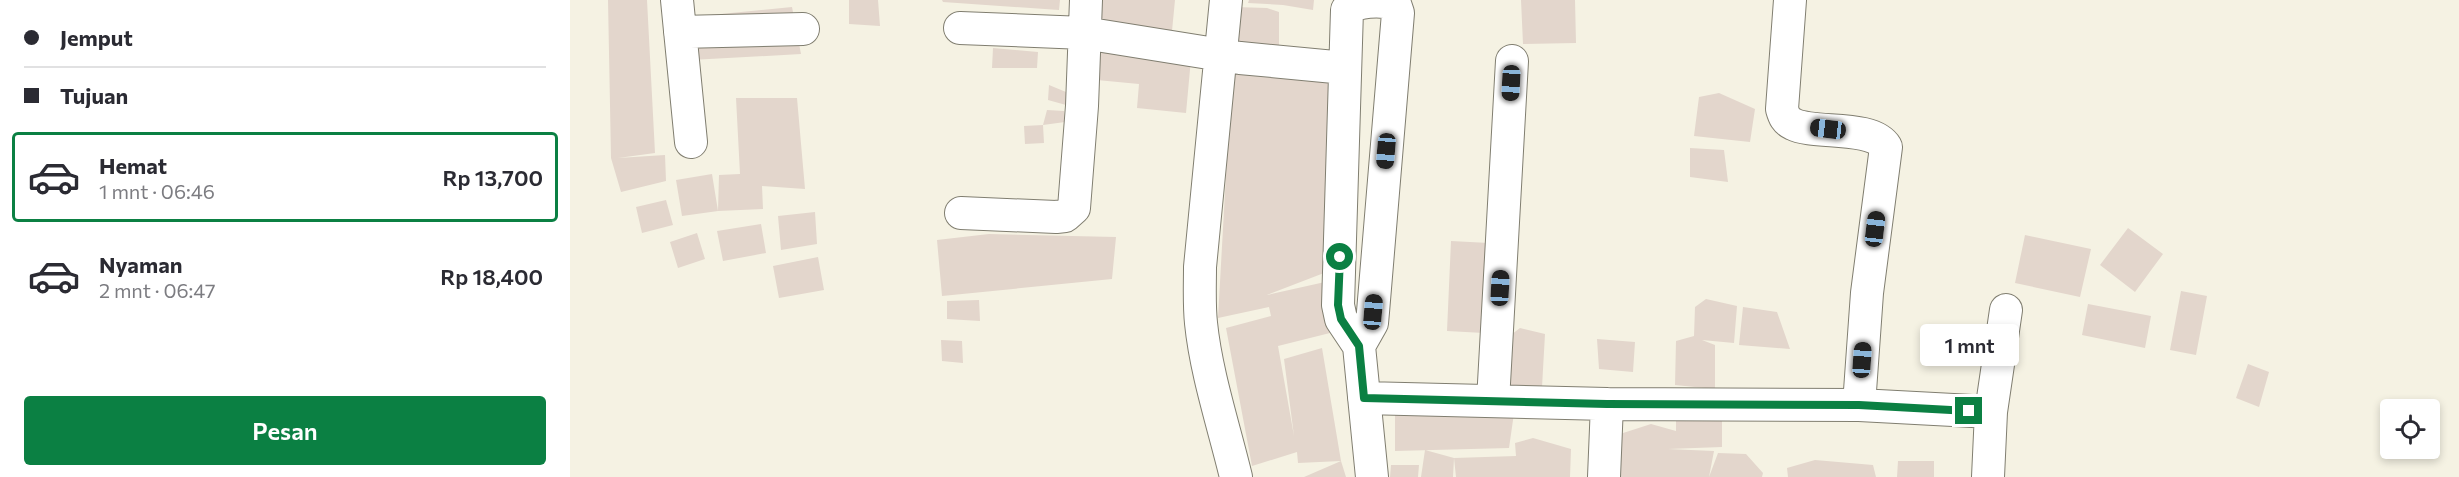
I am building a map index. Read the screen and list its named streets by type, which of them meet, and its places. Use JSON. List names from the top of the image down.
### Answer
{
  "page": {
    "banner": ["Jemput", "Tujuan"],
    "list": [
      {
        "name": "Hemat",
        "note": "1 mnt · 06:46",
        "value": "Rp 13,700"
      },
      {
        "name": "Nyaman",
        "note": "2 mnt · 06:47",
        "value": "Rp 18,400"
      }
    ],
    "bubble": "1 mnt",
    "buttons": "Pesan"
  }
}
